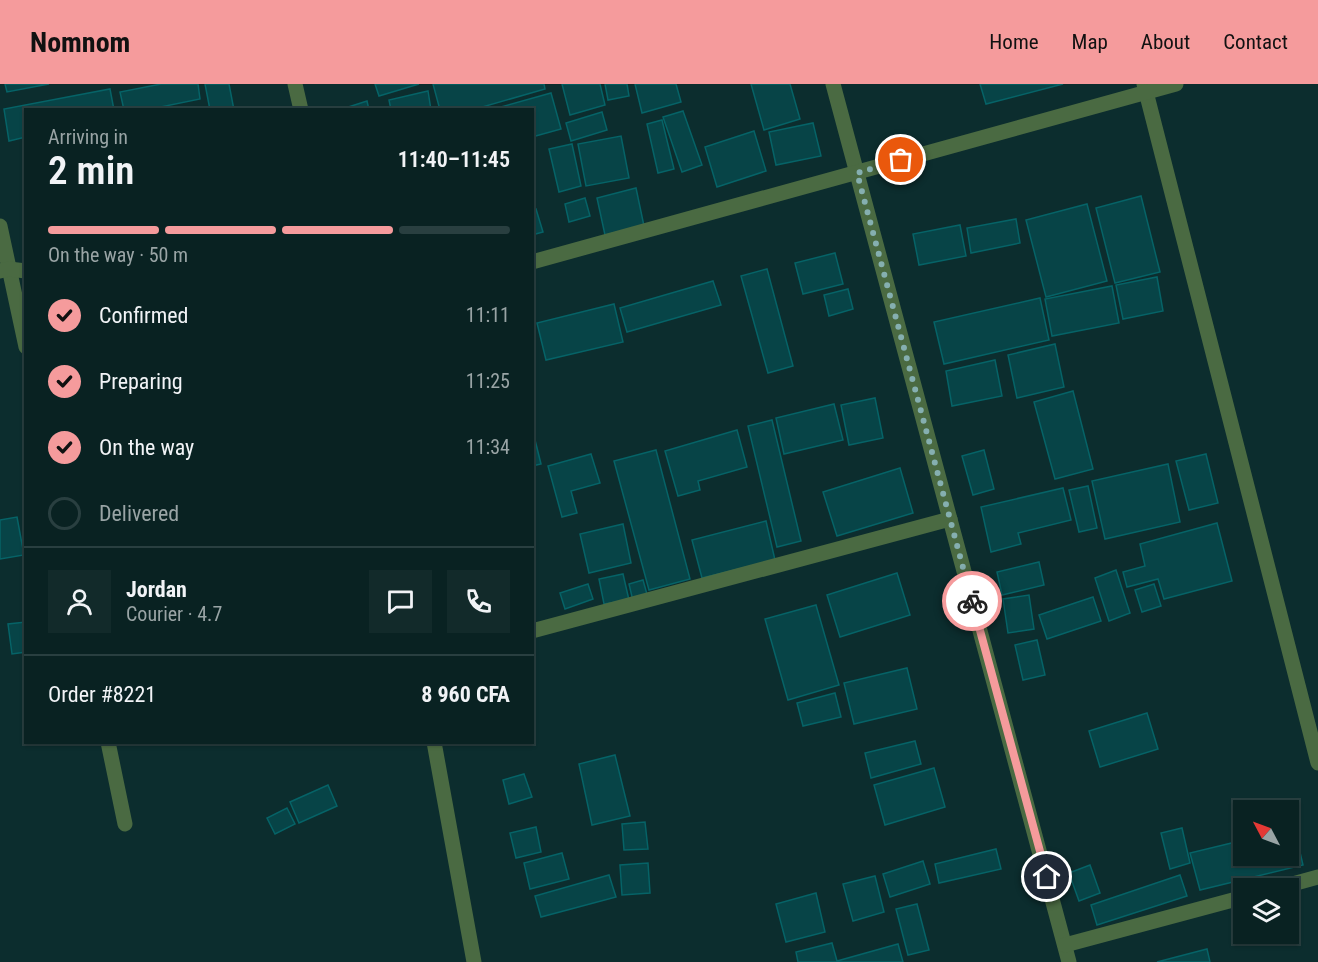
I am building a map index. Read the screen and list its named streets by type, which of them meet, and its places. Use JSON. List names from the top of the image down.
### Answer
{
  "north": "top left",
  "page": {
    "header": "Nomnom",
    "nav": [
      "Home",
      "Map",
      "About",
      "Contact"
    ],
    "heading": ["2 min", "Arriving in", "11:40–11:45"],
    "panel": [
      "Jordan",
      "Courier · 4.7",
      "Order #8221",
      "8 960 CFA"
    ],
    "bar": "On the way · 50 m",
    "list": [
      ["Confirmed", "11:11"],
      ["Preparing", "11:25"],
      ["On the way", "11:34"],
      "Delivered"
    ]
  }
}
